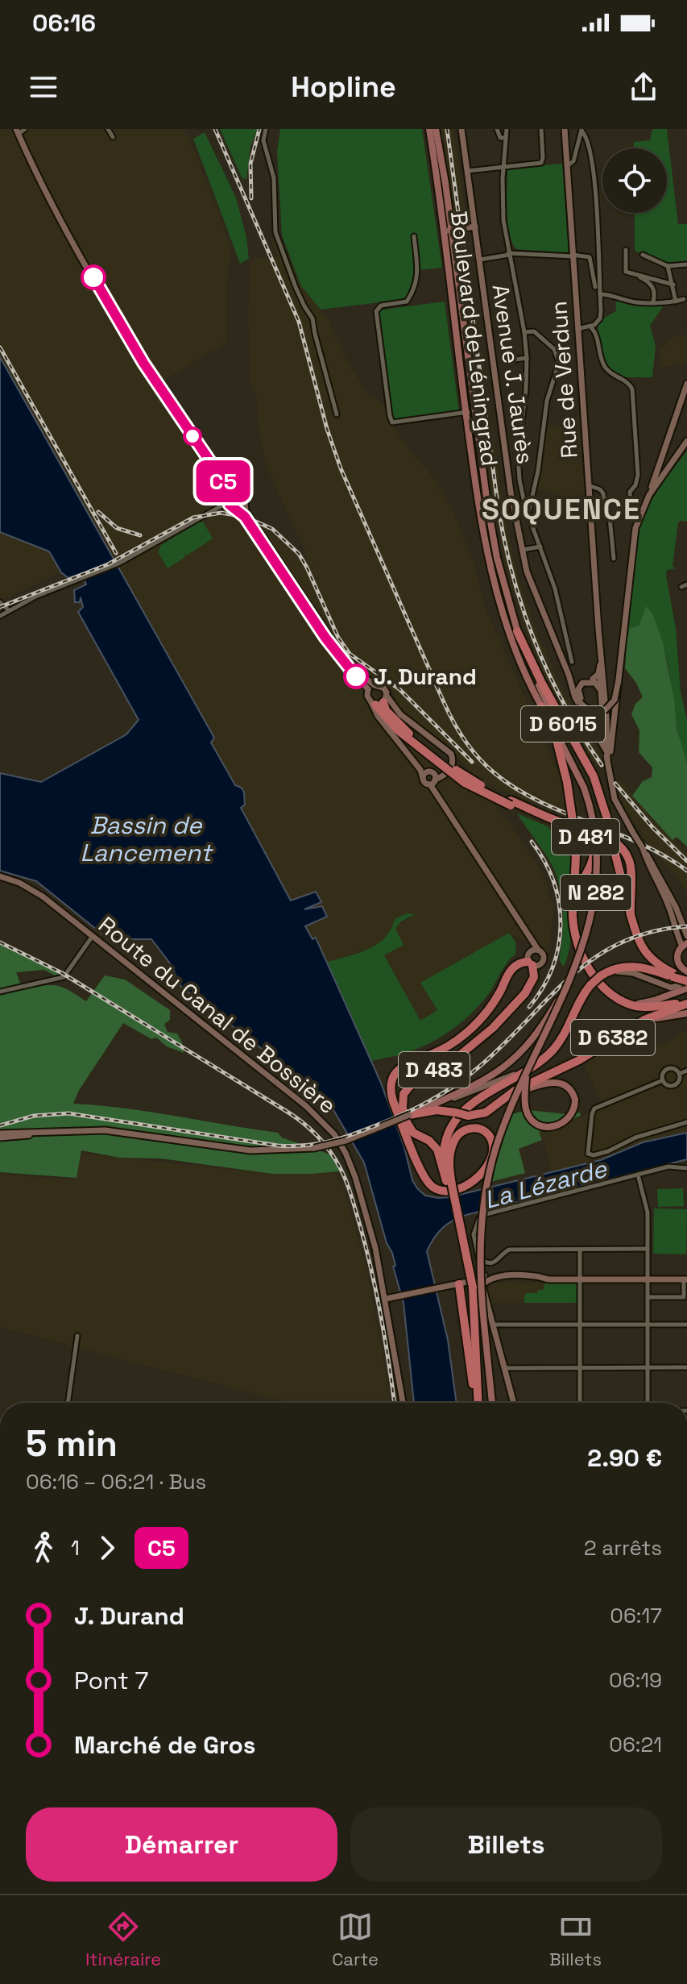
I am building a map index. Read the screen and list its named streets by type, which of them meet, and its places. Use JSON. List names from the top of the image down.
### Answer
{
  "streets": {
    "highway": [
      "D 6015",
      "D 481",
      "D 6382",
      "D 483"
    ],
    "main road": [
      "Boulevard de Léningrad",
      "Avenue J. Jaurès",
      "Rue de Verdun",
      "N 282",
      "Route du Canal de Bossière"
    ]
  },
  "crossings": [
    ["Boulevard de Léningrad", "D 6015"],
    ["Boulevard de Léningrad", "N 282"],
    ["Avenue J. Jaurès", "Rue de Verdun"],
    ["D 6015", "D 481"],
    ["D 6015", "N 282"],
    ["D 6015", "D 6382"],
    ["D 6382", "D 483"]
  ],
  "districts": ["SOQUENCE"],
  "water": ["Bassin de Lancement", "La Lézarde"],
  "places": ["J. Durand"],
  "lines": ["bus line C5"],
  "page": {
    "status": "06:16",
    "header": "Hopline",
    "on_map": "C5",
    "heading": ["5 min", "06:16 – 06:21 · Bus", "2.90 €"],
    "legs": ["1", "C5", "2 arrêts"],
    "list": [
      {
        "name": "J. Durand",
        "value": "06:17"
      },
      {
        "name": "Pont 7",
        "value": "06:19"
      },
      {
        "name": "Marché de Gros",
        "value": "06:21"
      }
    ],
    "buttons": ["Démarrer", "Billets"],
    "tabs": ["Itinéraire", "Carte", "Billets"]
  }
}
